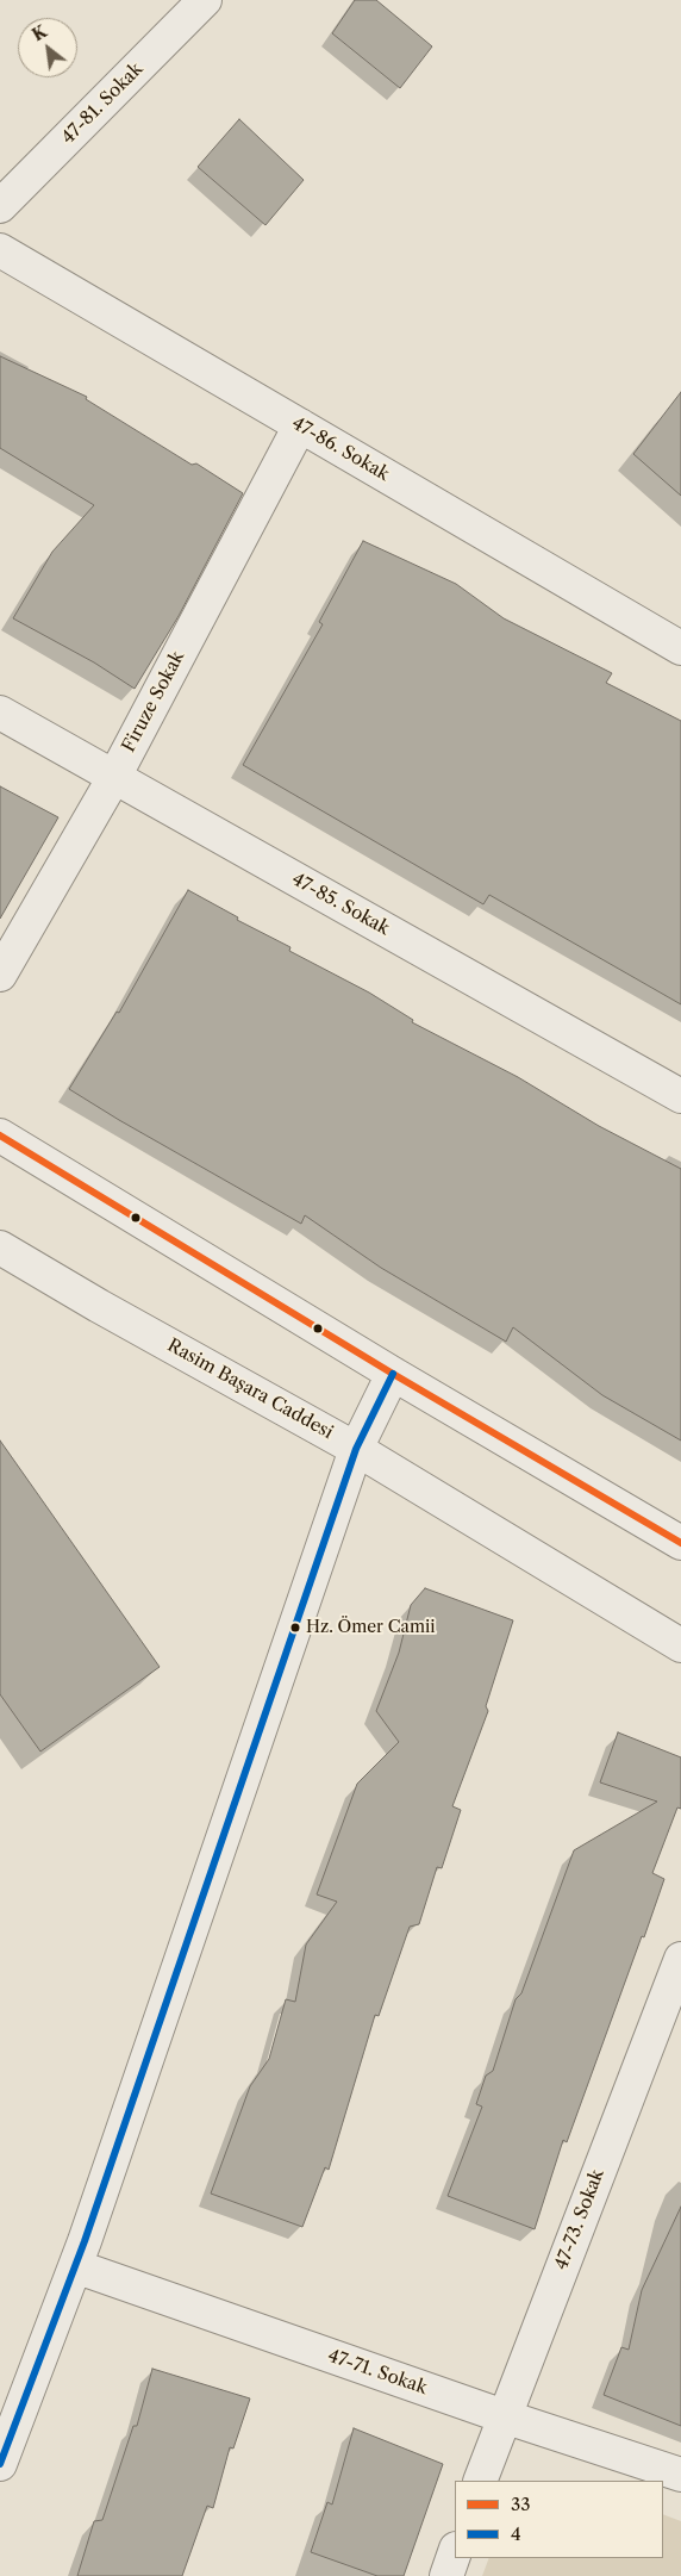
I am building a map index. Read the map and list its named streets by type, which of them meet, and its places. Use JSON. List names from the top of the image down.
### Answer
{
  "streets": {
    "street": [
      "47-81. Sokak",
      "47-86. Sokak",
      "Firuze Sokak",
      "47-85. Sokak",
      "Rasim Başara Caddesi",
      "47-73. Sokak",
      "47-71. Sokak"
    ]
  },
  "crossings": [
    ["47-86. Sokak", "Firuze Sokak"],
    ["Firuze Sokak", "47-85. Sokak"],
    ["47-73. Sokak", "47-71. Sokak"]
  ],
  "places": ["Hz. Ömer Camii"],
  "lines": ["transit line 33", "transit line 4"],
  "legend": ["33", "4"],
  "north": "top left"
}
